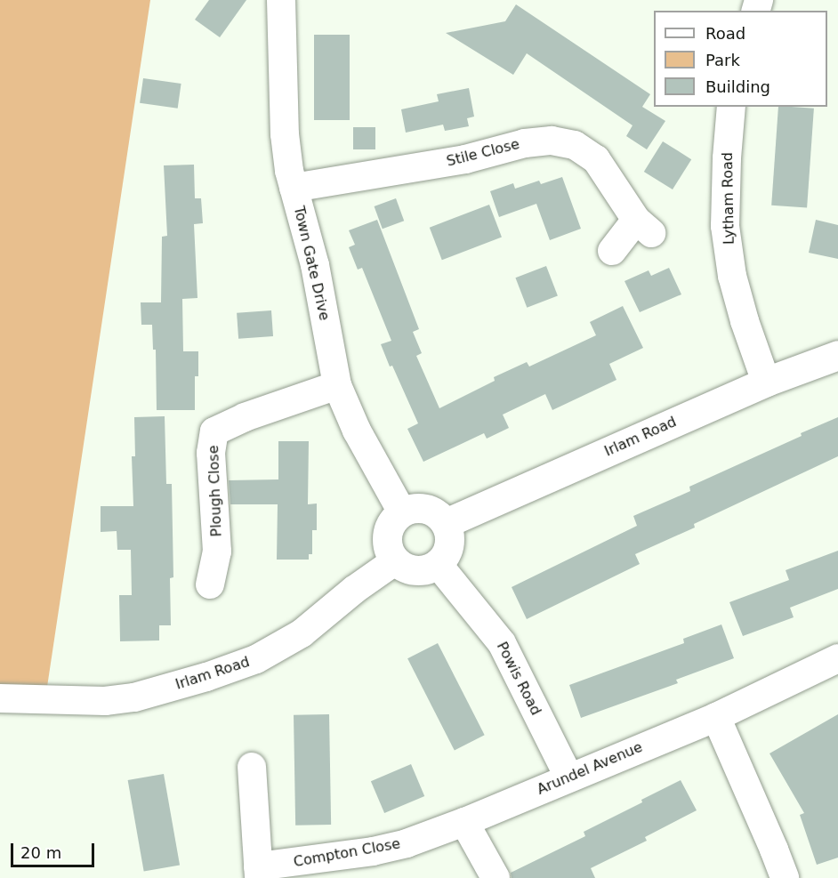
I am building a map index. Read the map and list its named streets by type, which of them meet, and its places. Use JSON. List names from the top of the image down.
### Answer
{
  "streets": {
    "street": [
      "Stile Close",
      "Lytham Road",
      "Town Gate Drive",
      "Irlam Road",
      "Plough Close",
      "Powis Road",
      "Arundel Avenue",
      "Compton Close"
    ]
  },
  "crossings": [
    ["Stile Close", "Town Gate Drive"],
    ["Lytham Road", "Irlam Road"],
    ["Town Gate Drive", "Irlam Road"],
    ["Town Gate Drive", "Plough Close"],
    ["Town Gate Drive", "Powis Road"],
    ["Irlam Road", "Powis Road"],
    ["Powis Road", "Arundel Avenue"],
    ["Arundel Avenue", "Compton Close"]
  ],
  "legend": ["Road", "Park", "Building"],
  "scale_bar": "20 m"
}
